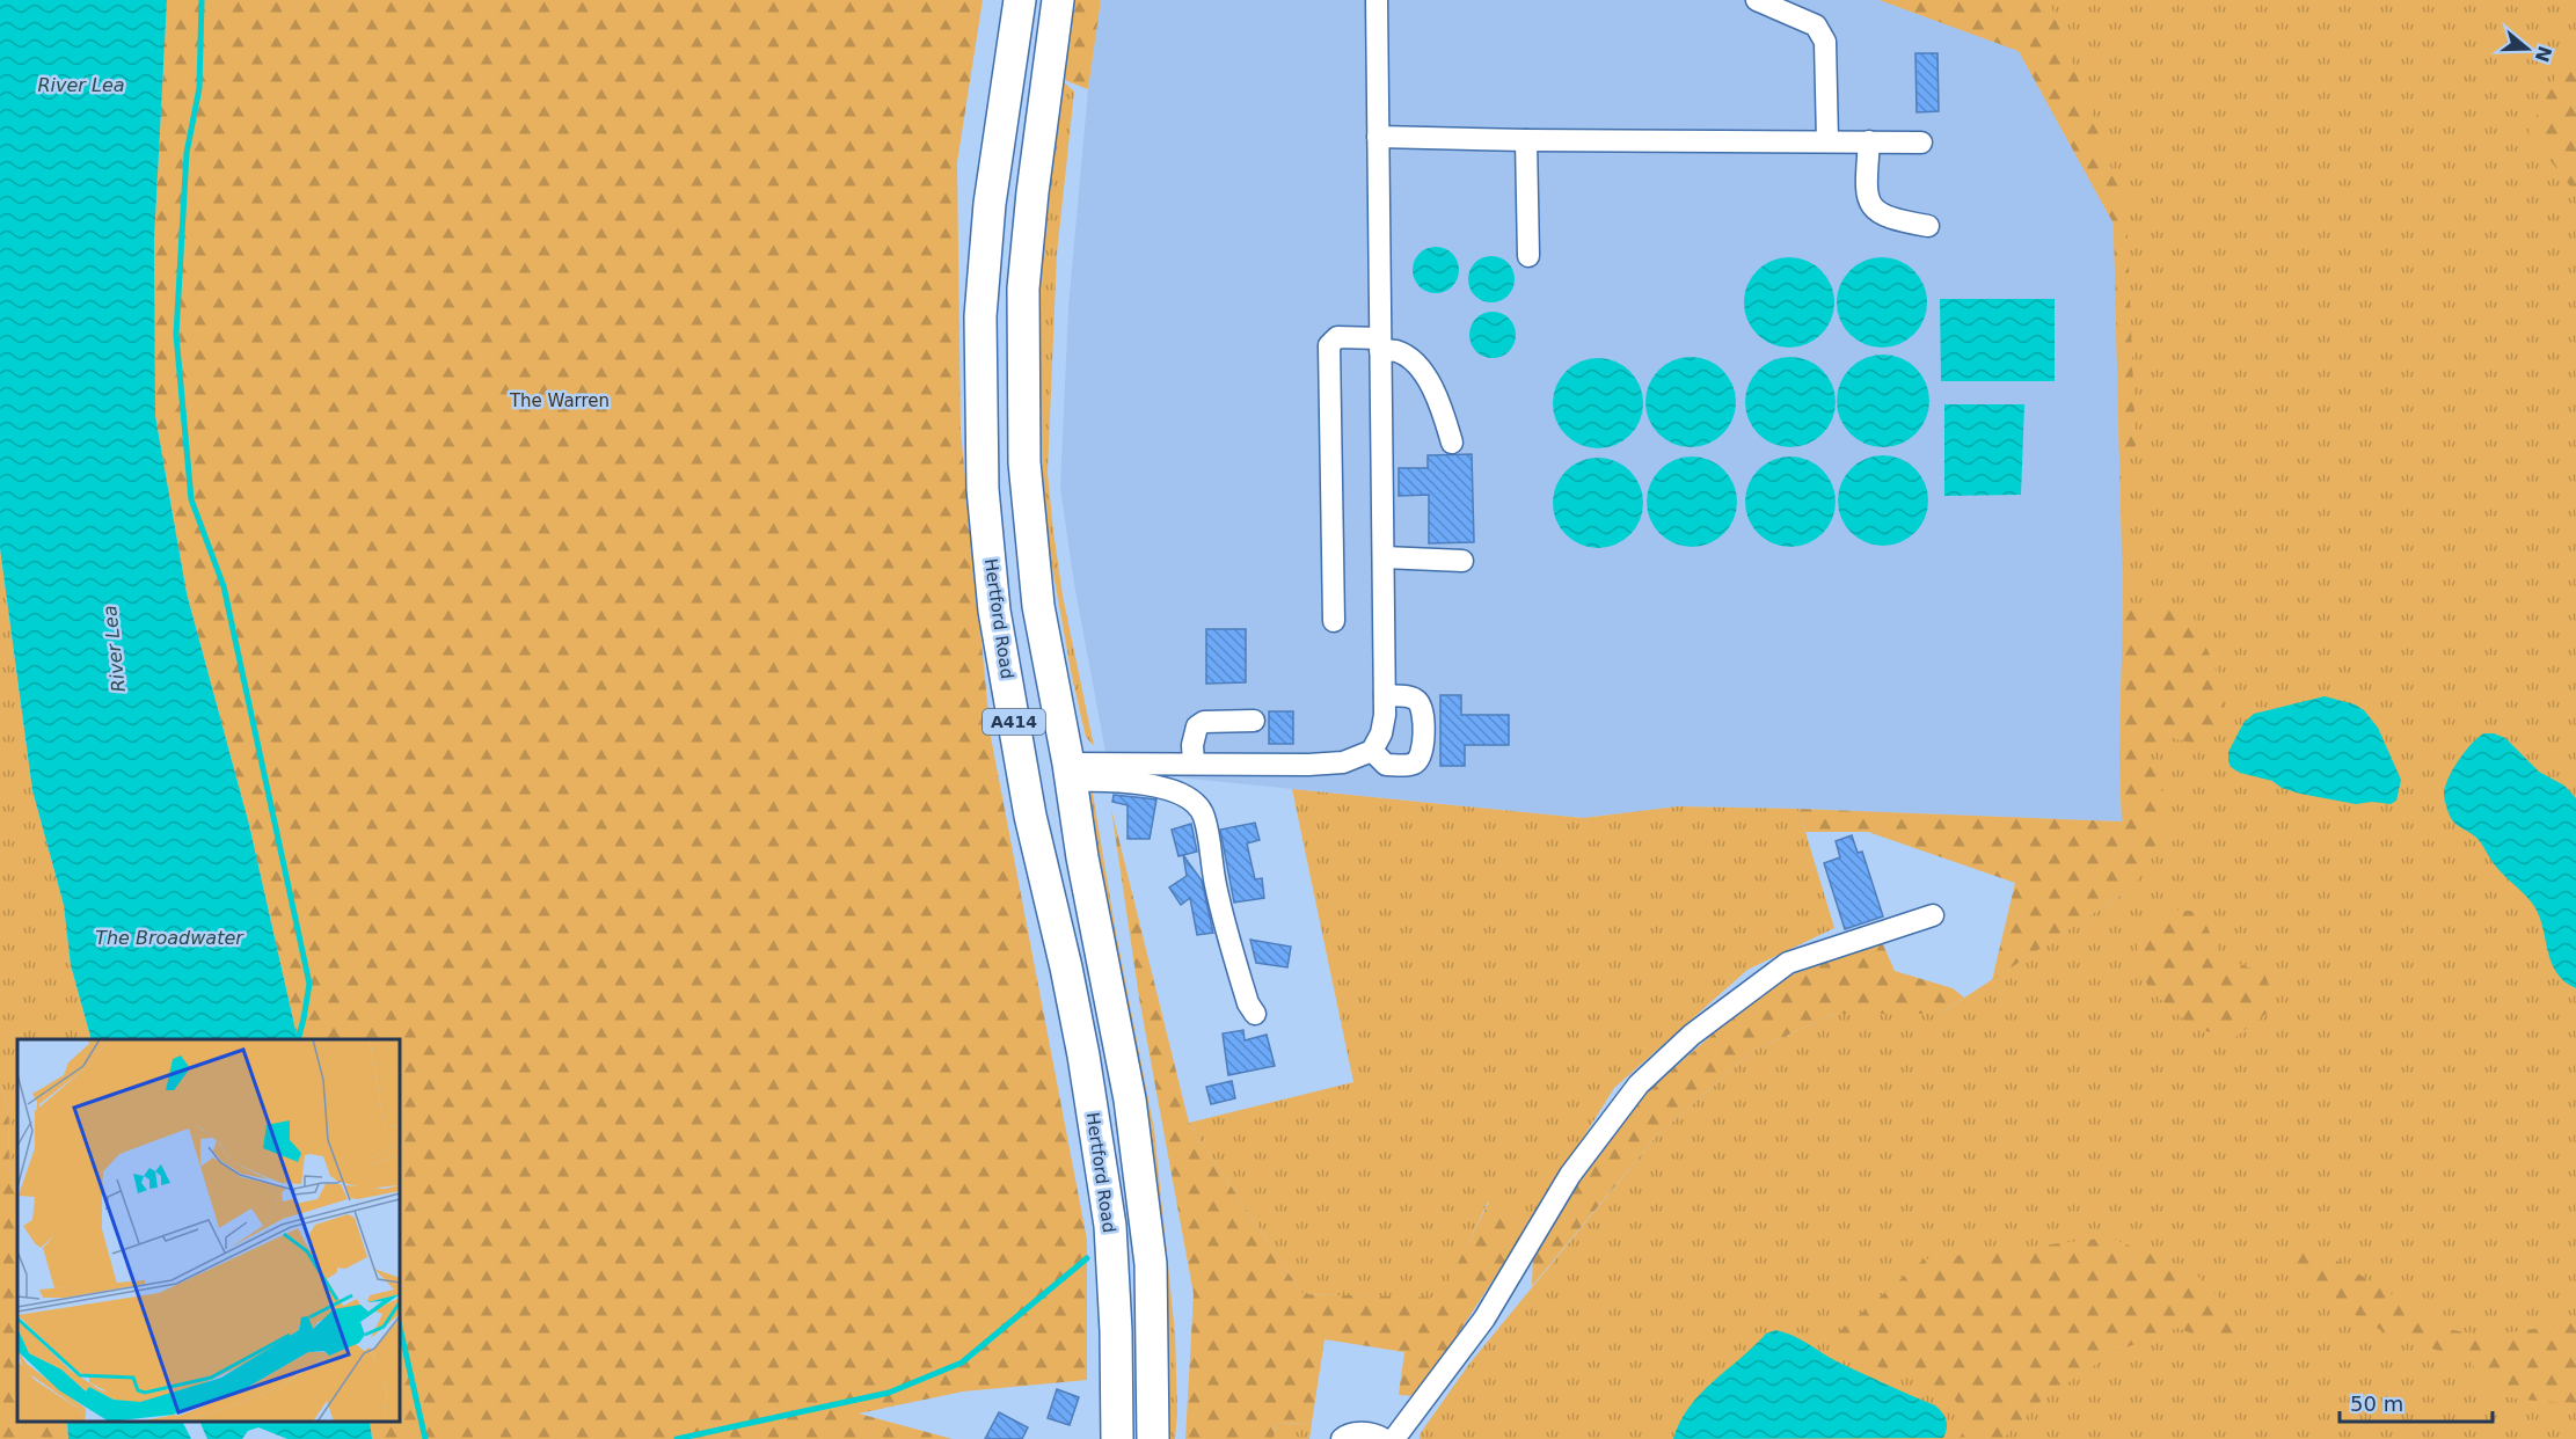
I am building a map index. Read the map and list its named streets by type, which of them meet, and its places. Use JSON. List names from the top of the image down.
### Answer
{
  "streets": {
    "highway": ["Hertford Road", "A414"]
  },
  "water": ["River Lea", "The Broadwater"],
  "parks": ["The Warren"],
  "scale_bar": "50 m",
  "north": "right"
}
